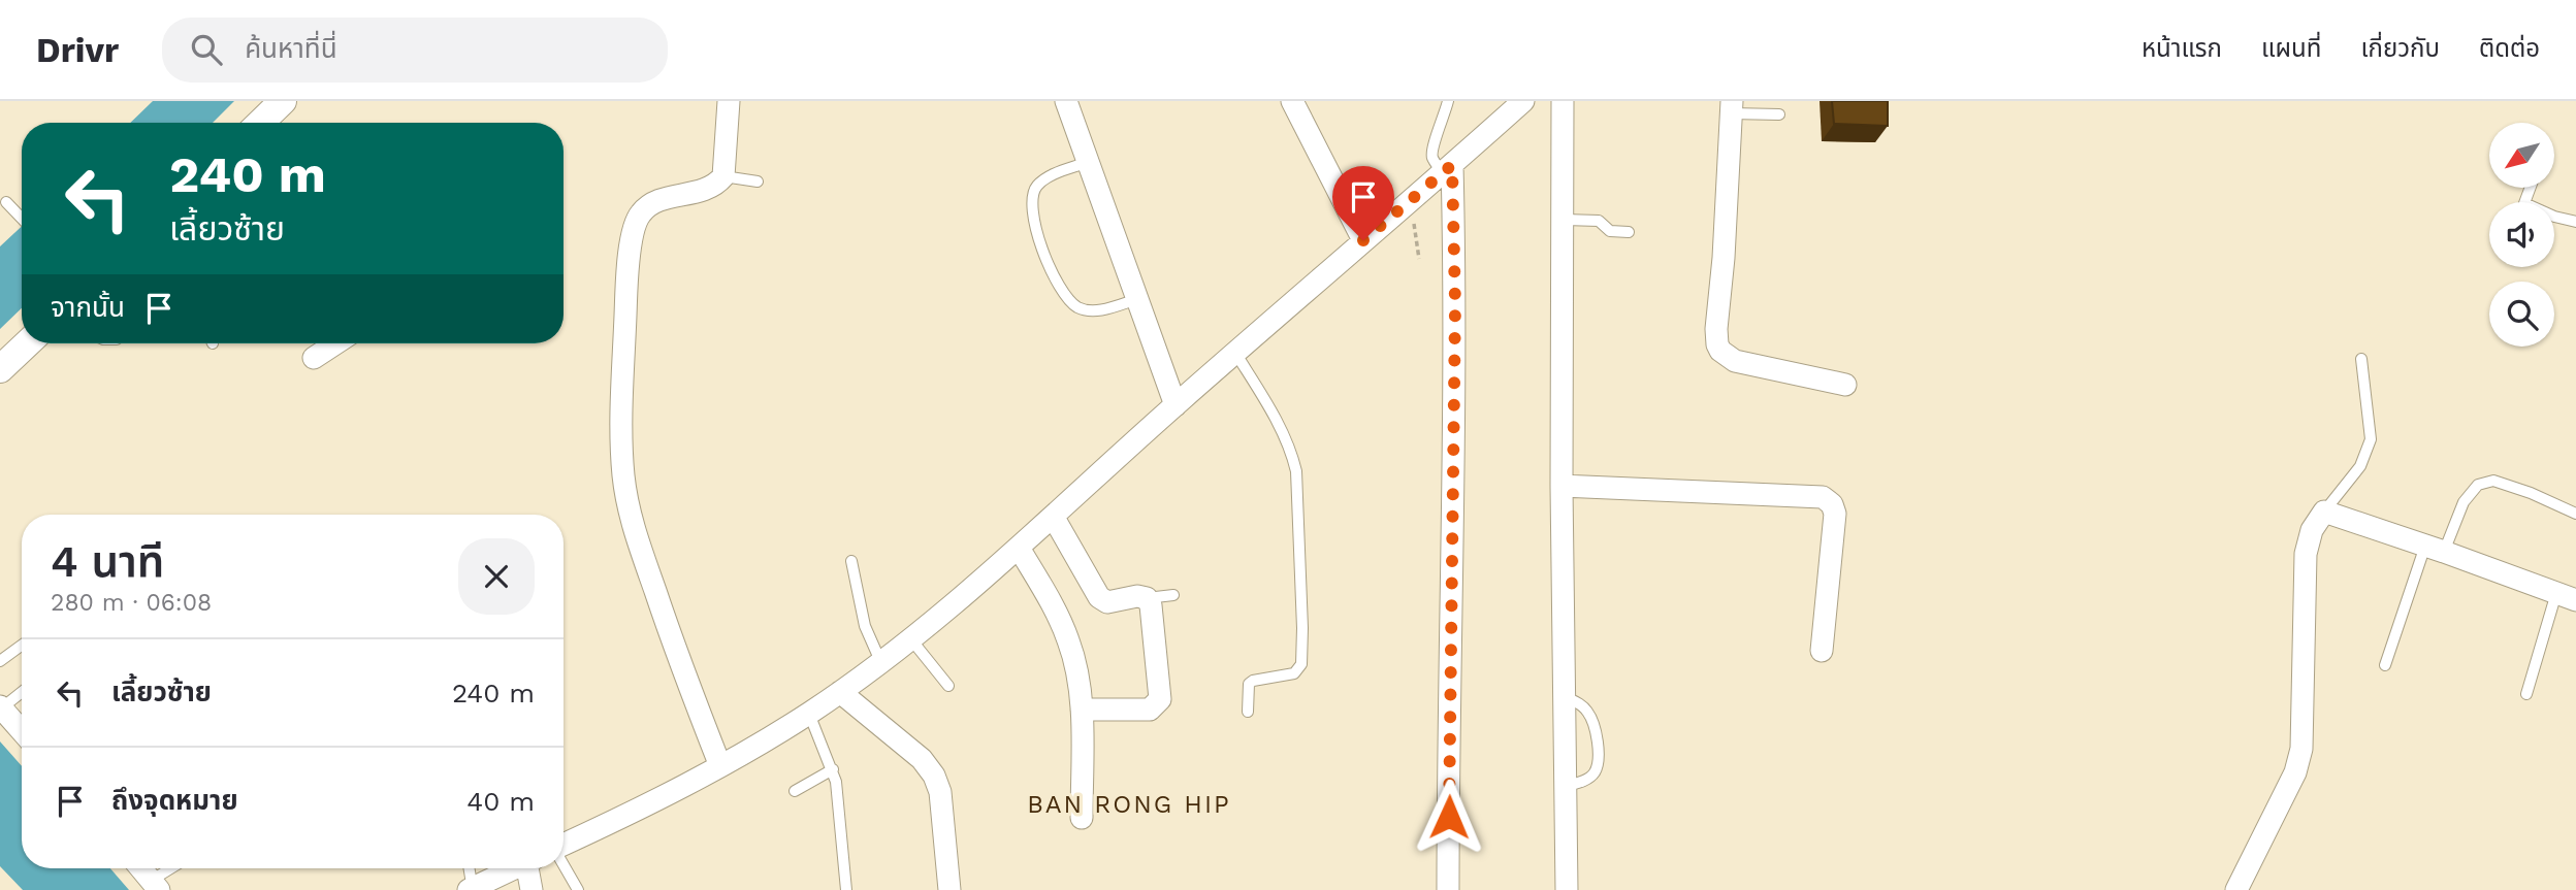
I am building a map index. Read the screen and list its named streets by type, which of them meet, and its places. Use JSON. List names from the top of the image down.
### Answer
{
  "districts": ["BAN RONG HIP"],
  "north": "bottom left",
  "page": {
    "header": "Drivr",
    "search": "ค้นหาที่นี่",
    "nav": [
      "หน้าแรก",
      "แผนที่",
      "เกี่ยวกับ",
      "ติดต่อ"
    ],
    "turn": ["240 m", "เลี้ยวซ้าย"],
    "then": "จากนั้น",
    "heading": ["4 นาที", "280 m · 06:08"],
    "list": [
      {
        "name": "เลี้ยวซ้าย",
        "value": "240 m"
      },
      {
        "name": "ถึงจุดหมาย",
        "value": "40 m"
      }
    ]
  }
}
